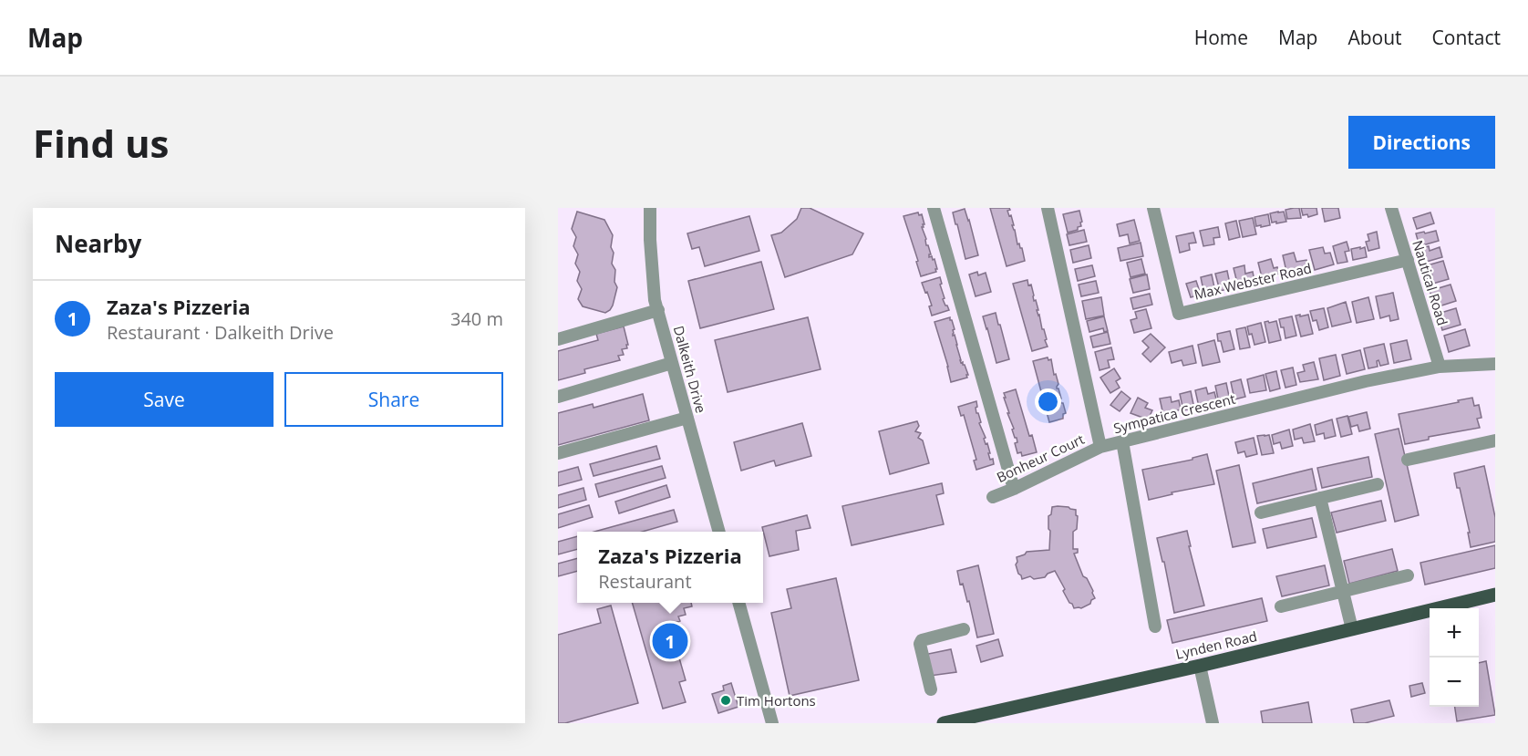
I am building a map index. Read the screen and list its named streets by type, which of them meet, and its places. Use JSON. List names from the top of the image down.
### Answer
{
  "streets": {
    "main road": ["Lynden Road"],
    "street": [
      "Max Webster Road",
      "Nautical Road",
      "Dalkeith Drive",
      "Sympatica Crescent",
      "Bonheur Court"
    ]
  },
  "crossings": [
    ["Max Webster Road", "Nautical Road"],
    ["Nautical Road", "Sympatica Crescent"],
    ["Sympatica Crescent", "Bonheur Court"]
  ],
  "places": ["Tim Hortons"],
  "page": {
    "header": "Map",
    "nav": [
      "Home",
      "Map",
      "About",
      "Contact"
    ],
    "buttons": [
      "Directions",
      ["Save", "Share"]
    ],
    "title": "Find us",
    "heading": "Nearby",
    "list": [
      {
        "mark": "1",
        "name": "Zaza's Pizzeria",
        "note": "Restaurant · Dalkeith Drive",
        "value": "340 m"
      }
    ],
    "popup": ["Zaza's Pizzeria", "Restaurant"],
    "map_buttons": ["+", "−"],
    "pins": "1"
  }
}
